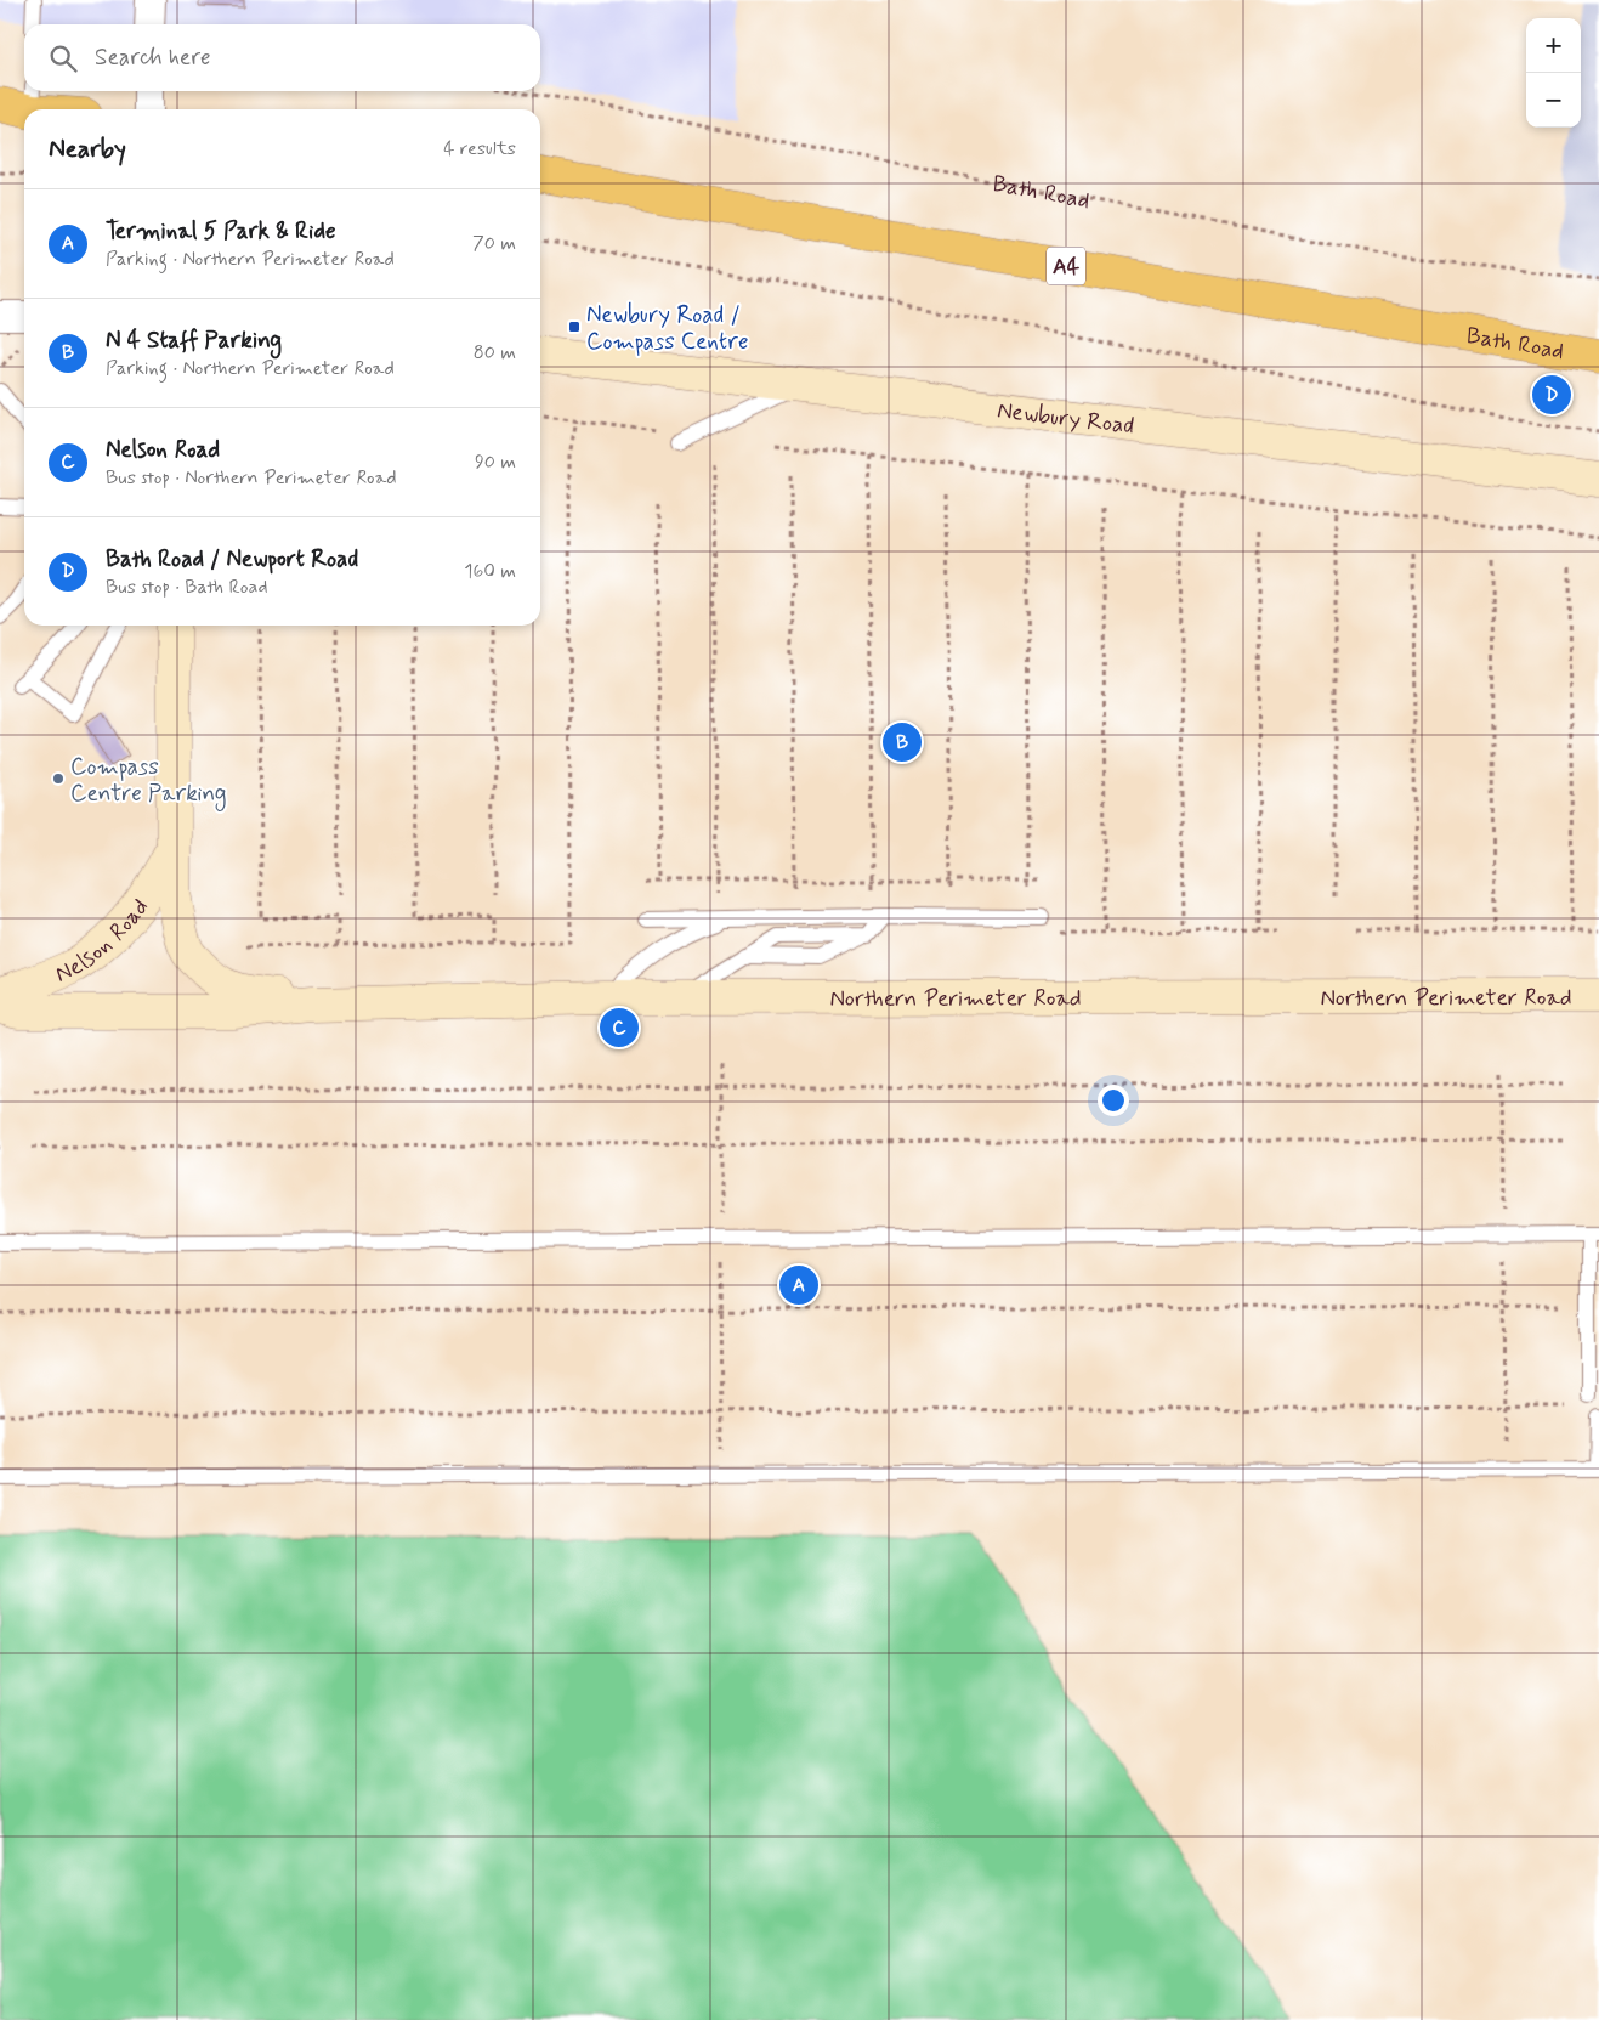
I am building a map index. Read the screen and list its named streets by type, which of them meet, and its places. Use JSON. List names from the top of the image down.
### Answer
{
  "streets": {
    "highway": ["Bath Road", "A4"],
    "street": ["Newbury Road", "Nelson Road", "Northern Perimeter Road"]
  },
  "crossings": [
    ["Nelson Road", "Northern Perimeter Road"]
  ],
  "places": {
    "transit": ["Newbury Road / Compass Centre"],
    "other": ["Compass Centre Parking"]
  },
  "page": {
    "map_buttons": ["+", "−"],
    "search": "Search here",
    "heading": ["Nearby", "4 results"],
    "list": [
      {
        "mark": "A",
        "name": "Terminal 5 Park & Ride",
        "note": "Parking · Northern Perimeter Road",
        "value": "70 m"
      },
      {
        "mark": "B",
        "name": "N 4 Staff Parking",
        "note": "Parking · Northern Perimeter Road",
        "value": "80 m"
      },
      {
        "mark": "C",
        "name": "Nelson Road",
        "note": "Bus stop · Northern Perimeter Road",
        "value": "90 m"
      },
      {
        "mark": "D",
        "name": "Bath Road / Newport Road",
        "note": "Bus stop · Bath Road",
        "value": "160 m"
      }
    ],
    "pins": [
      "D",
      "B",
      "C",
      "A"
    ]
  }
}
